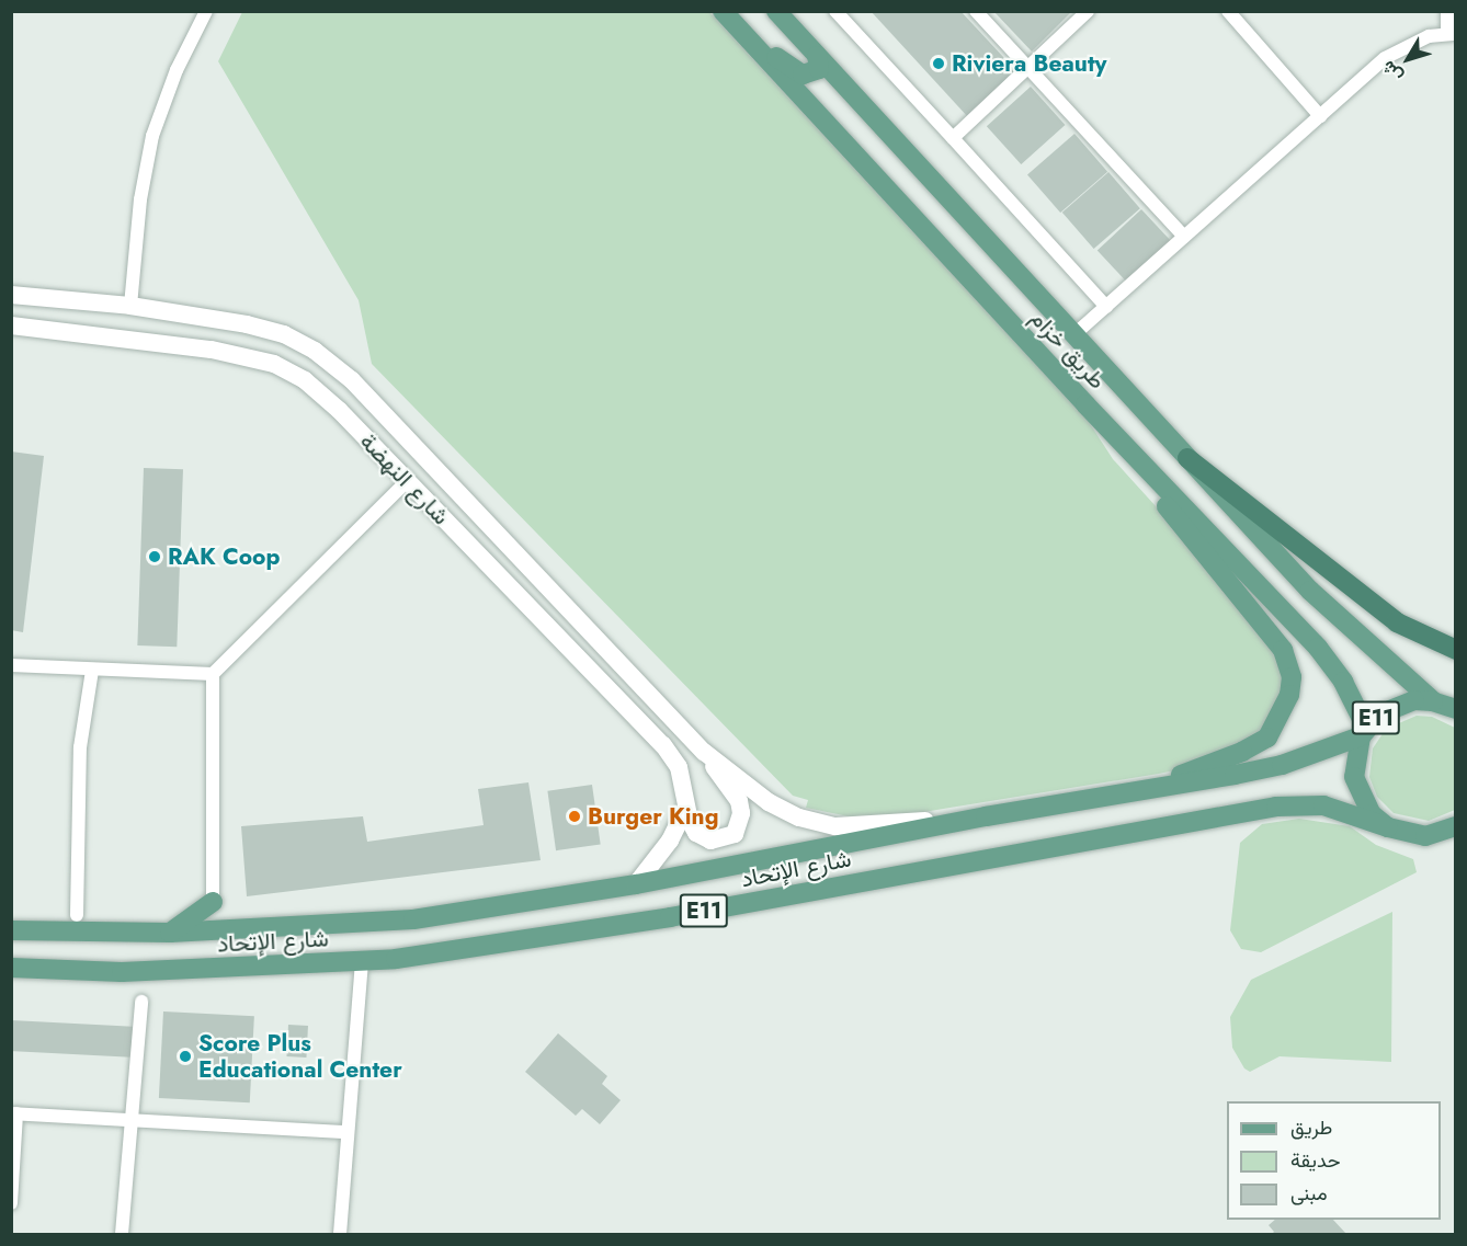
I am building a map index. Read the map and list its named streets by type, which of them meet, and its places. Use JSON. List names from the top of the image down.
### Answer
{
  "streets": {
    "main road": [
      "طريق خزام",
      "شارع النهضة",
      "E11",
      "شارع الإتحاد"
    ]
  },
  "crossings": [
    ["طريق خزام", "E11"],
    ["طريق خزام", "شارع الإتحاد"],
    ["E11", "شارع الإتحاد"]
  ],
  "places": [
    "Riviera Beauty",
    "RAK Coop",
    "Burger King",
    "Score Plus Educational Center"
  ],
  "legend": ["طريق", "حديقة", "مبنى"],
  "north": "bottom left"
}
